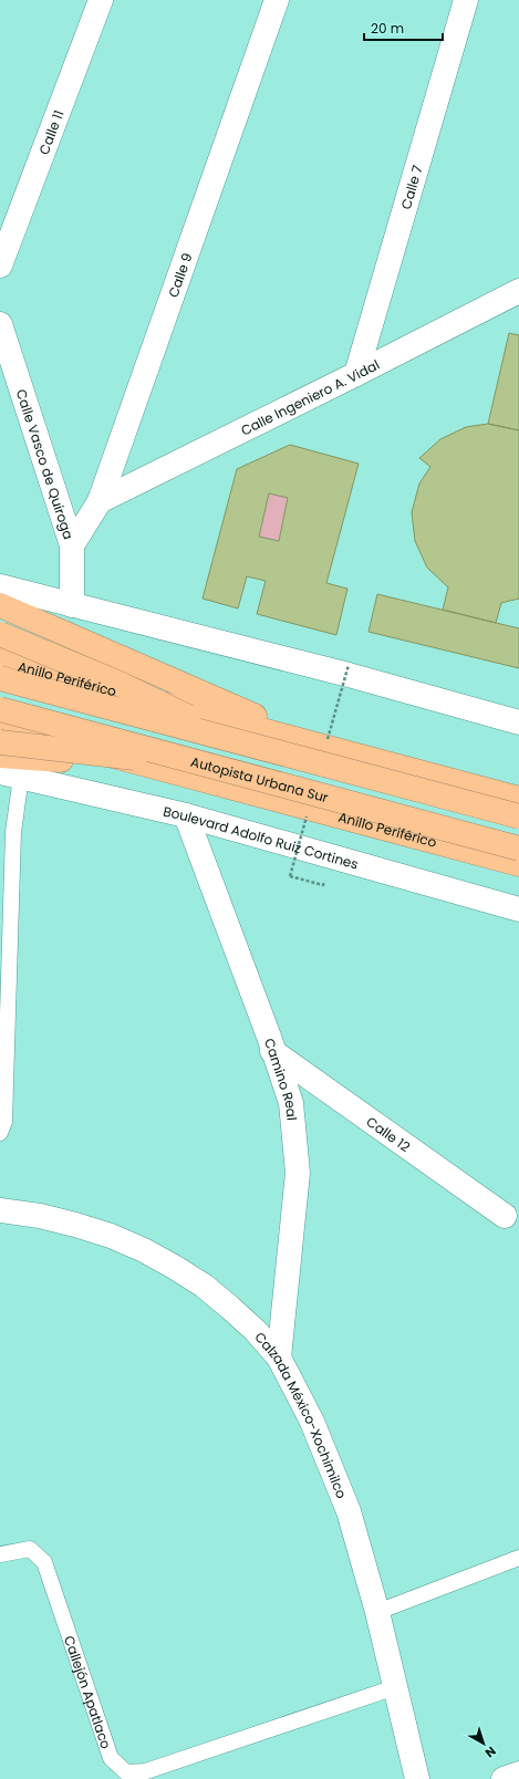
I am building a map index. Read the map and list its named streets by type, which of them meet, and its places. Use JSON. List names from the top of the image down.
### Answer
{
  "streets": {
    "highway": ["Anillo Periférico", "Autopista Urbana Sur"],
    "street": [
      "Calle 11",
      "Calle 7",
      "Calle 9",
      "Calle Ingeniero A. Vidal",
      "Calle Vasco de Quiroga",
      "Boulevard Adolfo Ruiz Cortines",
      "Camino Real",
      "Calle 12",
      "Calzada México-Xochimilco"
    ],
    "lane": ["Callejón Apatlaco"]
  },
  "crossings": [
    ["Calle 7", "Calle Ingeniero A. Vidal"],
    ["Calle 9", "Calle Ingeniero A. Vidal"],
    ["Calle 9", "Calle Vasco de Quiroga"],
    ["Boulevard Adolfo Ruiz Cortines", "Camino Real"],
    ["Camino Real", "Calle 12"],
    ["Camino Real", "Calzada México-Xochimilco"],
    ["Calzada México-Xochimilco", "Callejón Apatlaco"]
  ],
  "scale_bar": "20 m",
  "north": "bottom right"
}
